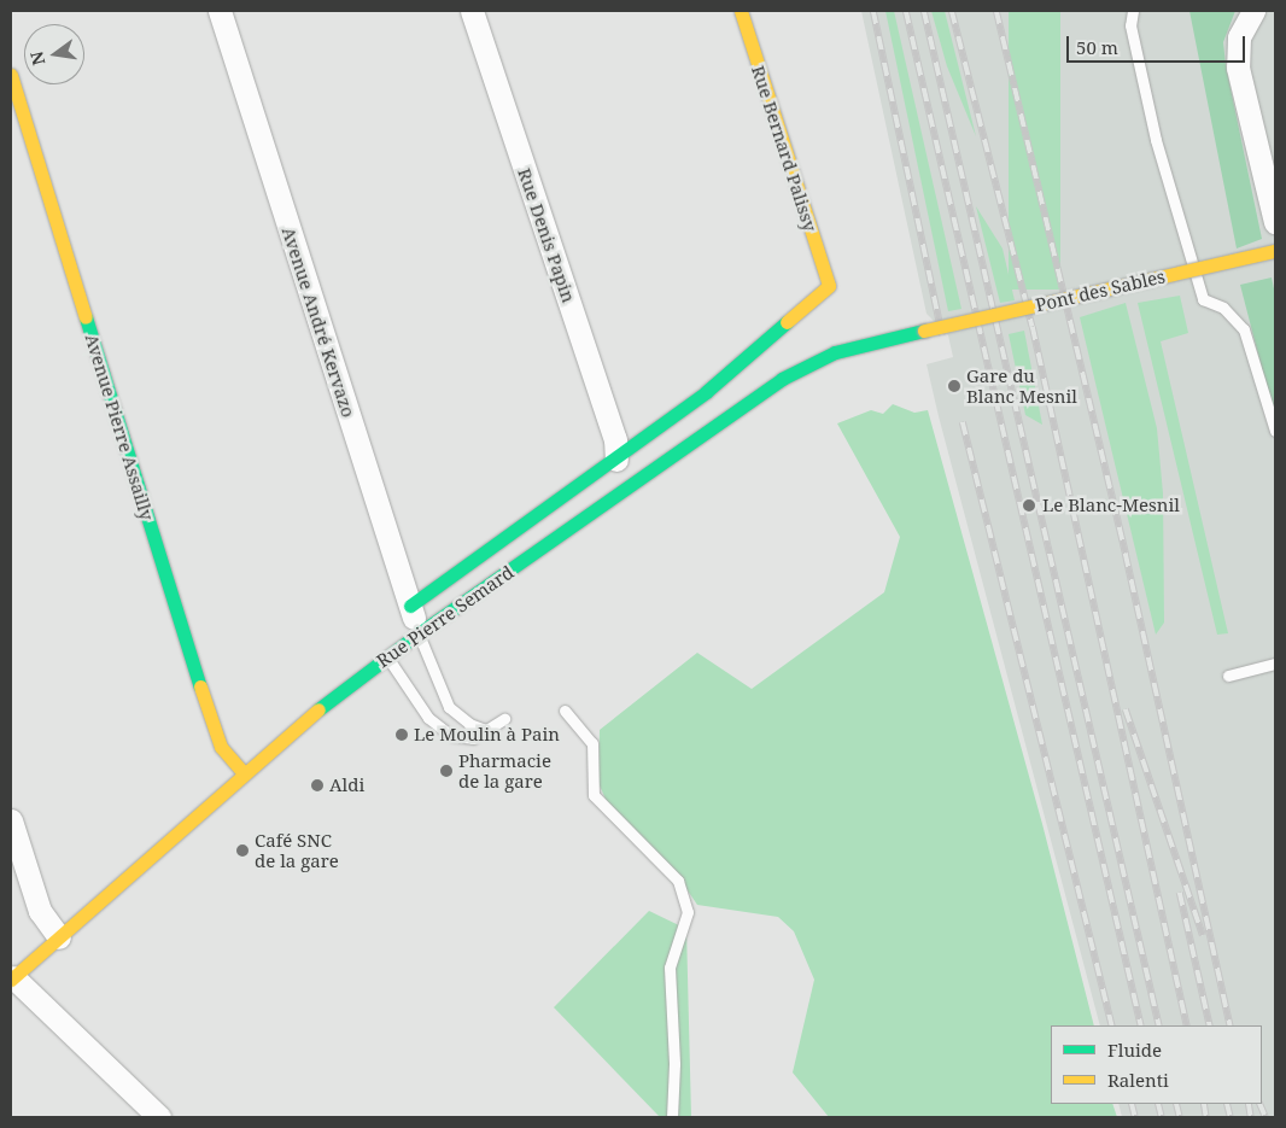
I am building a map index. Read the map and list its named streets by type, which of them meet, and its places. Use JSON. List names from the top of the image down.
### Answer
{
  "streets": {
    "street": [
      "Rue Bernard Palissy",
      "Rue Denis Papin",
      "Pont des Sables",
      "Avenue André Kervazo",
      "Avenue Pierre Assailly",
      "Rue Pierre Semard"
    ]
  },
  "crossings": [
    ["Rue Bernard Palissy", "Rue Pierre Semard"],
    ["Rue Denis Papin", "Rue Pierre Semard"],
    ["Pont des Sables", "Rue Pierre Semard"],
    ["Avenue André Kervazo", "Rue Pierre Semard"],
    ["Avenue Pierre Assailly", "Rue Pierre Semard"]
  ],
  "places": [
    "Gare du Blanc Mesnil",
    "Le Blanc-Mesnil",
    "Le Moulin à Pain",
    "Pharmacie de la gare",
    "Aldi",
    "Café SNC de la gare"
  ],
  "legend": ["Fluide", "Ralenti"],
  "scale_bar": "50 m",
  "north": "left"
}
